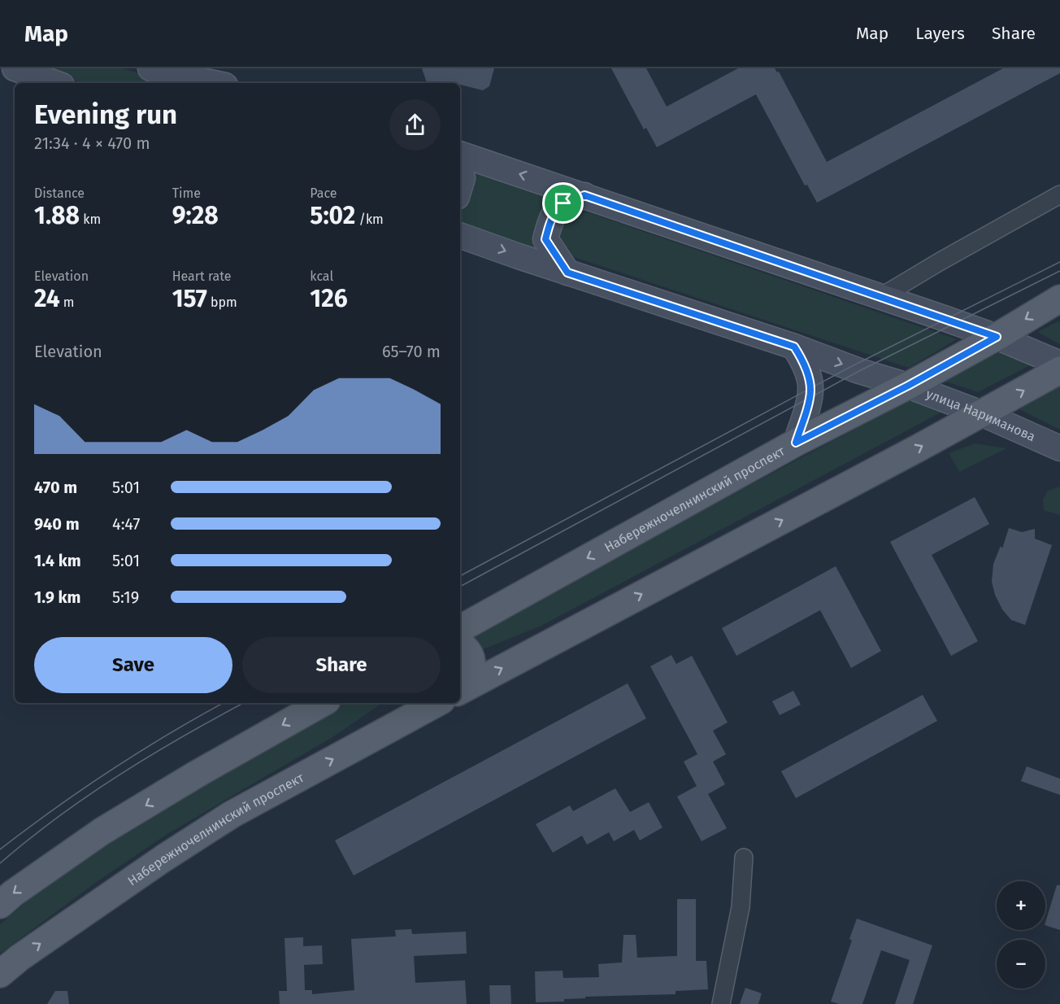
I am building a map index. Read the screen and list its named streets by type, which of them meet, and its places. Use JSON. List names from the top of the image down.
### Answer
{
  "streets": {
    "main road": ["улица Нариманова", "Набережночелнинский проспект"]
  },
  "crossings": [
    ["улица Нариманова", "Набережночелнинский проспект"]
  ],
  "page": {
    "header": "Map",
    "nav": ["Map", "Layers", "Share"],
    "heading": ["Evening run", "21:34 · 4 × 470 m"],
    "stats": [
      ["Distance", "1.88 km"],
      ["Time", "9:28"],
      ["Pace", "5:02 /km"],
      ["Elevation", "24 m"],
      ["Heart rate", "157 bpm"],
      ["kcal", "126"]
    ],
    "chart": ["Elevation", "65–70 m"],
    "list": [
      {
        "name": "470 m",
        "note": "5:01"
      },
      {
        "name": "940 m",
        "note": "4:47"
      },
      {
        "name": "1.4 km",
        "note": "5:01"
      },
      {
        "name": "1.9 km",
        "note": "5:19"
      }
    ],
    "buttons": ["Save", "Share"],
    "map_buttons": ["+", "−"]
  }
}
